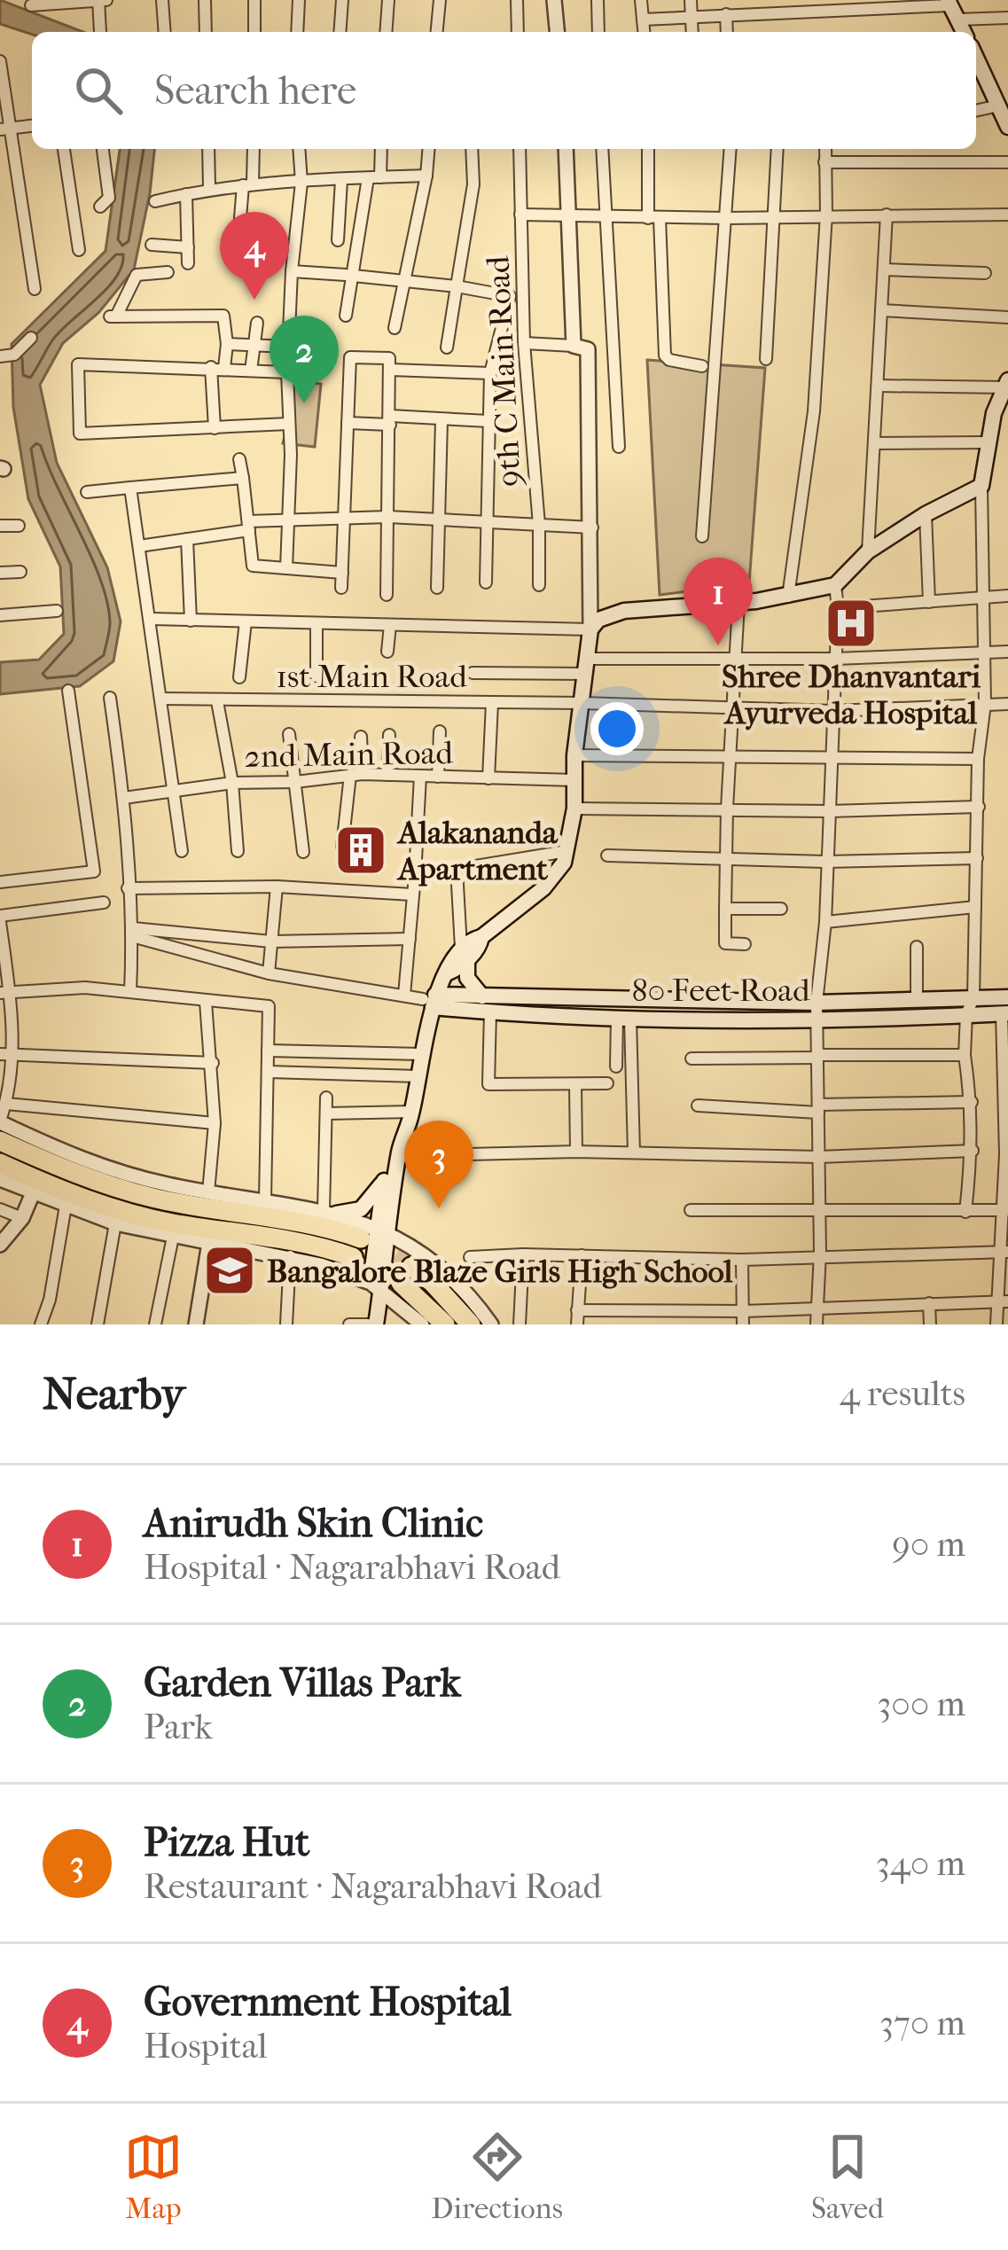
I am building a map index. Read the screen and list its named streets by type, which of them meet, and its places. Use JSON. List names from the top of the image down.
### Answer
{
  "streets": {
    "main road": ["80 Feet Road"],
    "street": ["9th C Main Road", "1st Main Road", "2nd Main Road"]
  },
  "places": {
    "hospital": ["Shree Dhanvantari Ayurveda Hospital"],
    "building": ["Alakananda Apartment"],
    "school or university": ["Bangalore Blaze Girls High School"]
  },
  "page": {
    "search": "Search here",
    "pins": [
      "4",
      "2",
      "1",
      "3"
    ],
    "heading": ["Nearby", "4 results"],
    "list": [
      {
        "mark": "1",
        "name": "Anirudh Skin Clinic",
        "note": "Hospital · Nagarabhavi Road",
        "value": "90 m"
      },
      {
        "mark": "2",
        "name": "Garden Villas Park",
        "note": "Park",
        "value": "300 m"
      },
      {
        "mark": "3",
        "name": "Pizza Hut",
        "note": "Restaurant · Nagarabhavi Road",
        "value": "340 m"
      },
      {
        "mark": "4",
        "name": "Government Hospital",
        "note": "Hospital",
        "value": "370 m"
      }
    ],
    "nav": ["Map", "Directions", "Saved"]
  }
}
